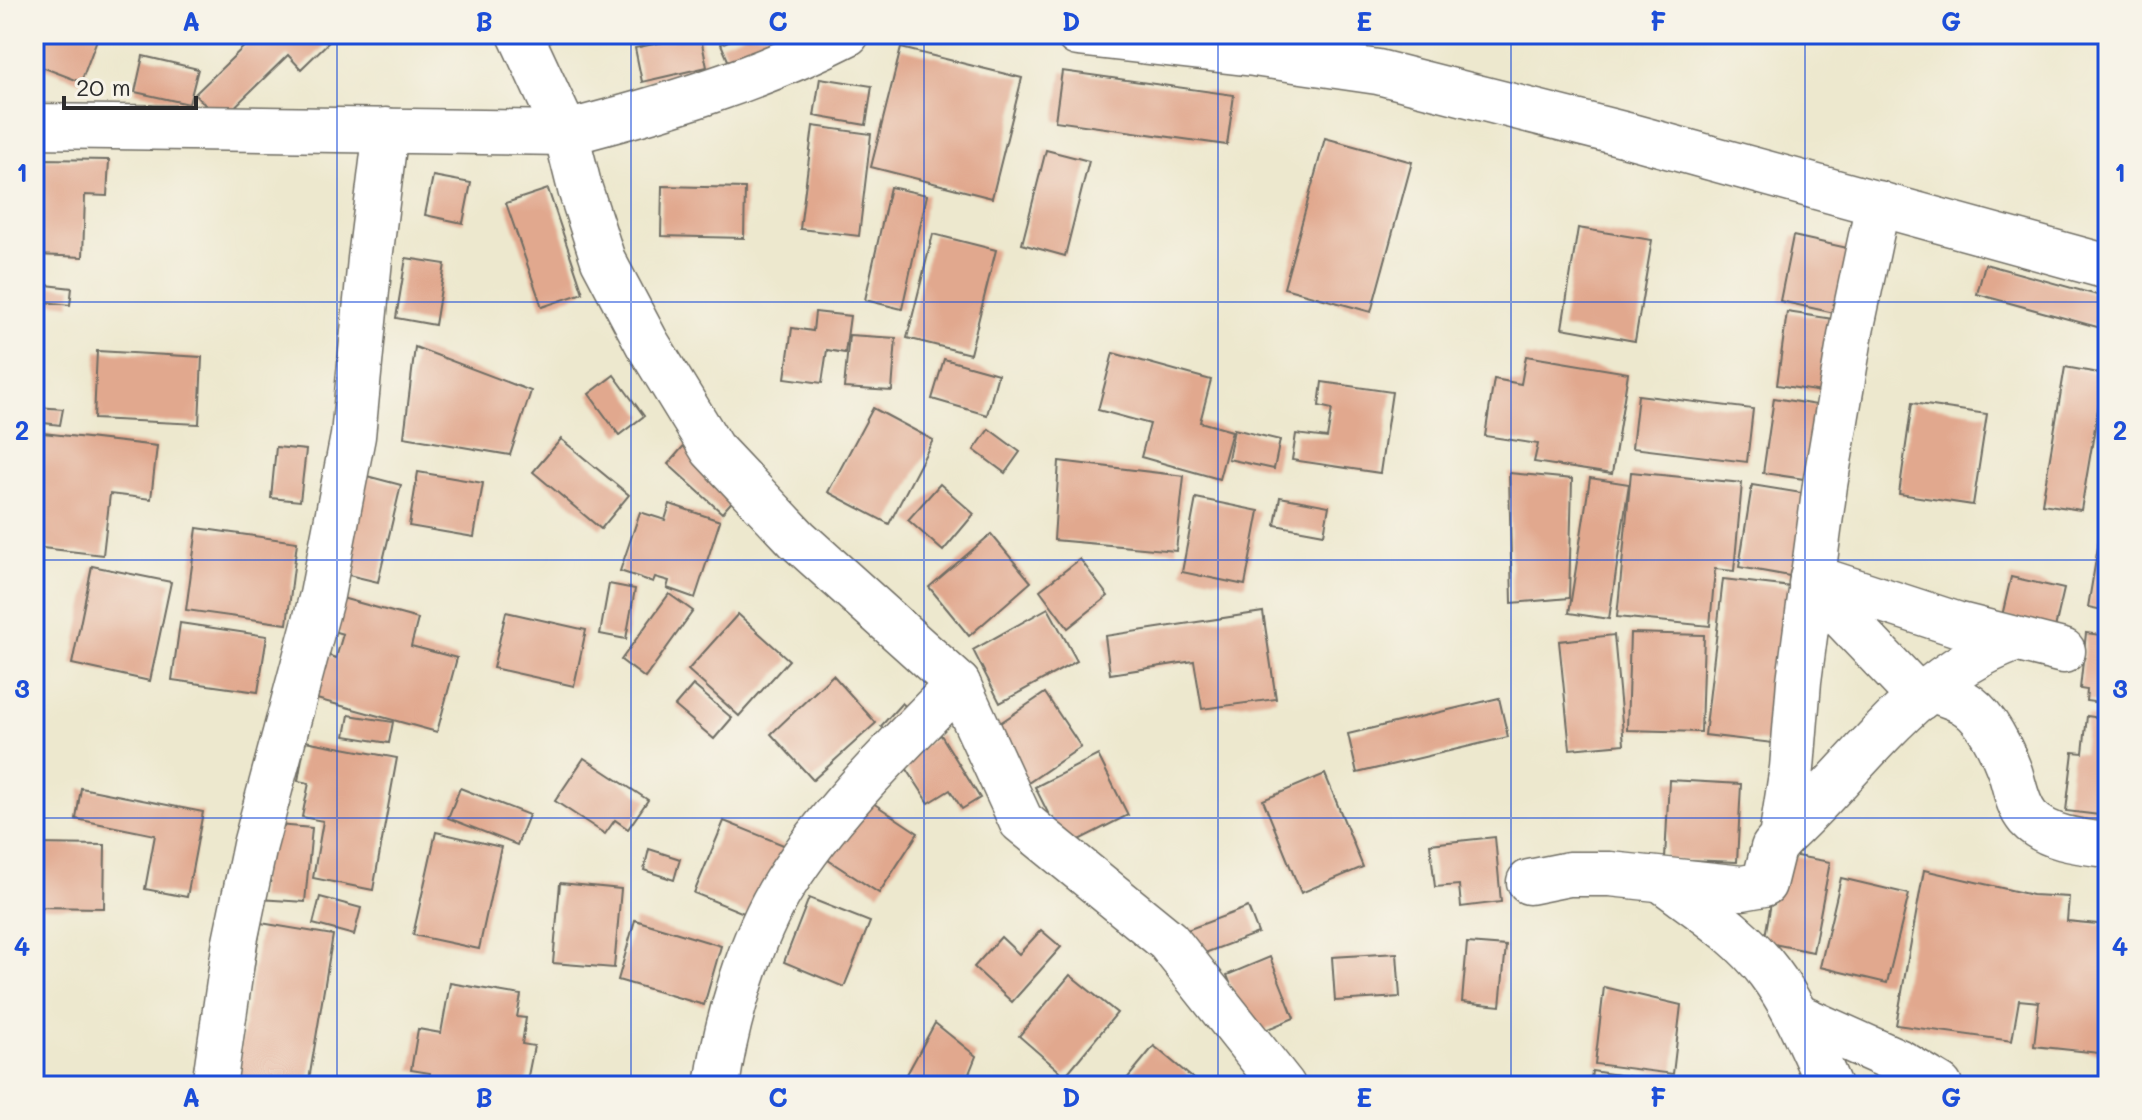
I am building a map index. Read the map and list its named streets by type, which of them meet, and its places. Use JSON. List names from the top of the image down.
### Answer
{
  "scale_bar": "20 m",
  "grid": {
    "columns": [
      "A",
      "B",
      "C",
      "D",
      "E",
      "F",
      "G"
    ],
    "rows": [
      "1",
      "2",
      "3",
      "4"
    ]
  }
}
